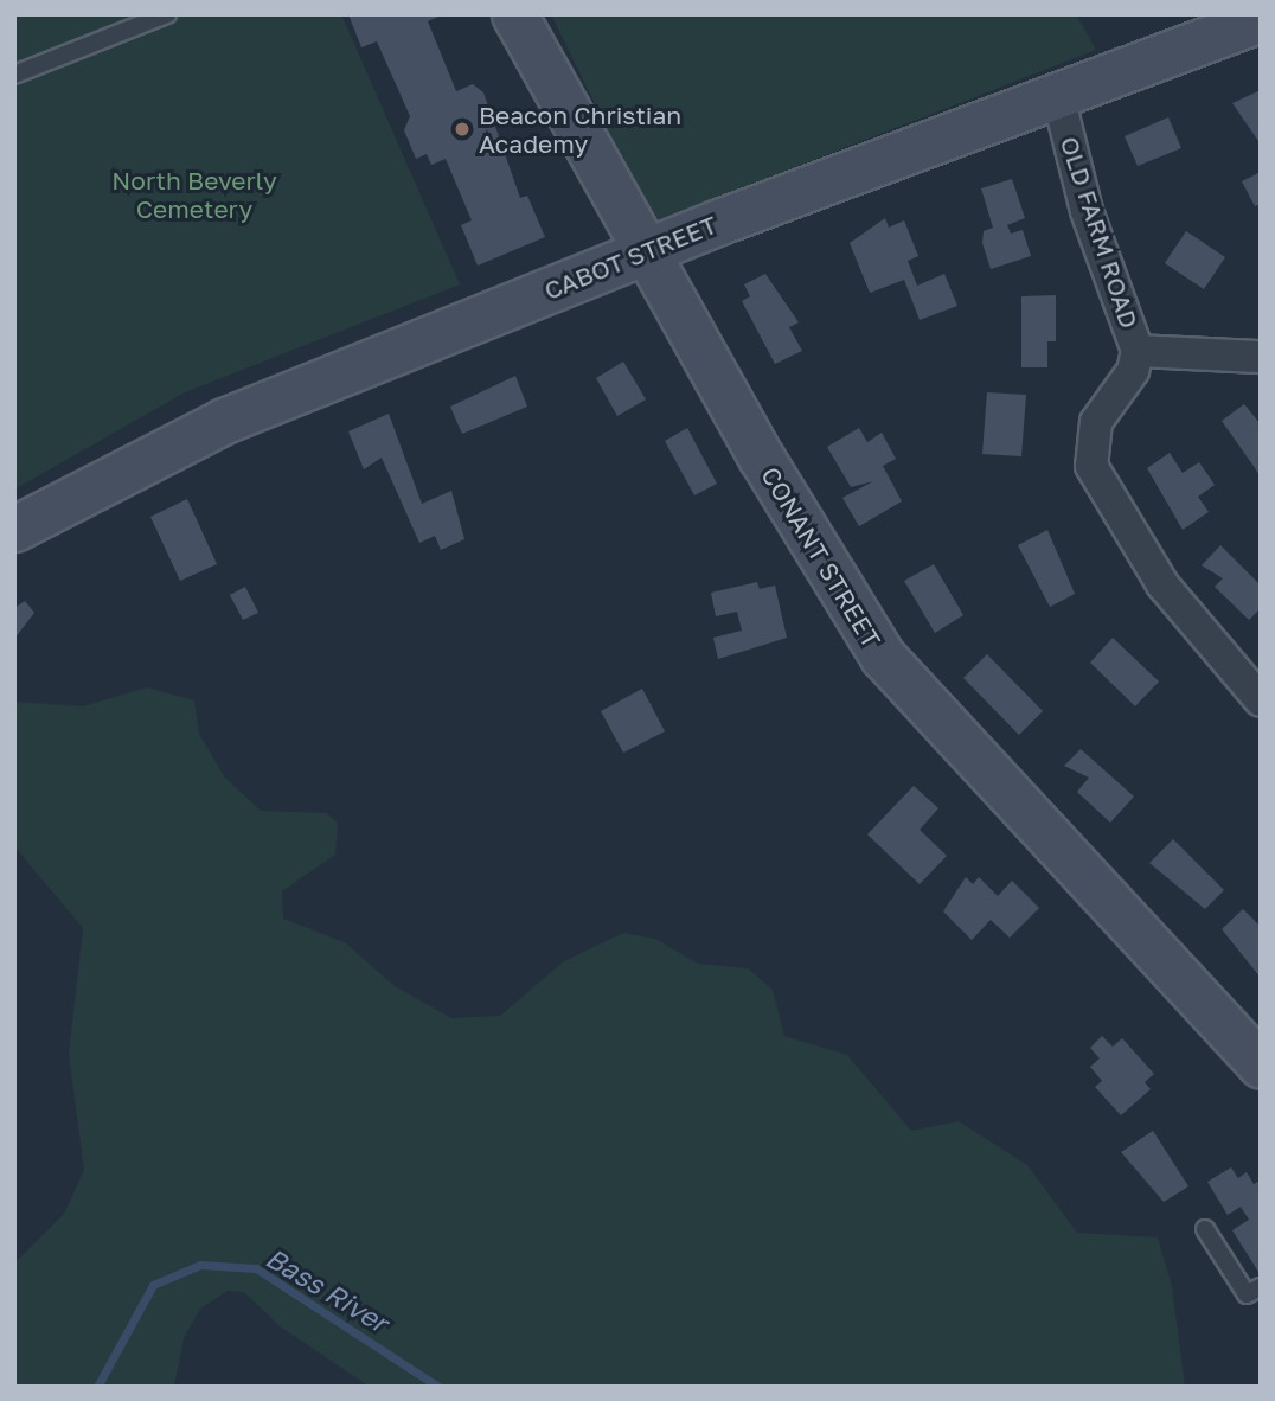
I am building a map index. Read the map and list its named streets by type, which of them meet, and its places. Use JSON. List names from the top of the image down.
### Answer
{
  "streets": {
    "main road": ["CABOT STREET", "CONANT STREET"],
    "street": ["OLD FARM ROAD"]
  },
  "crossings": [
    ["OLD FARM ROAD", "CABOT STREET"],
    ["CABOT STREET", "CONANT STREET"]
  ],
  "water": ["Bass River"],
  "parks": ["North Beverly Cemetery"],
  "places": ["Beacon Christian Academy"]
}
